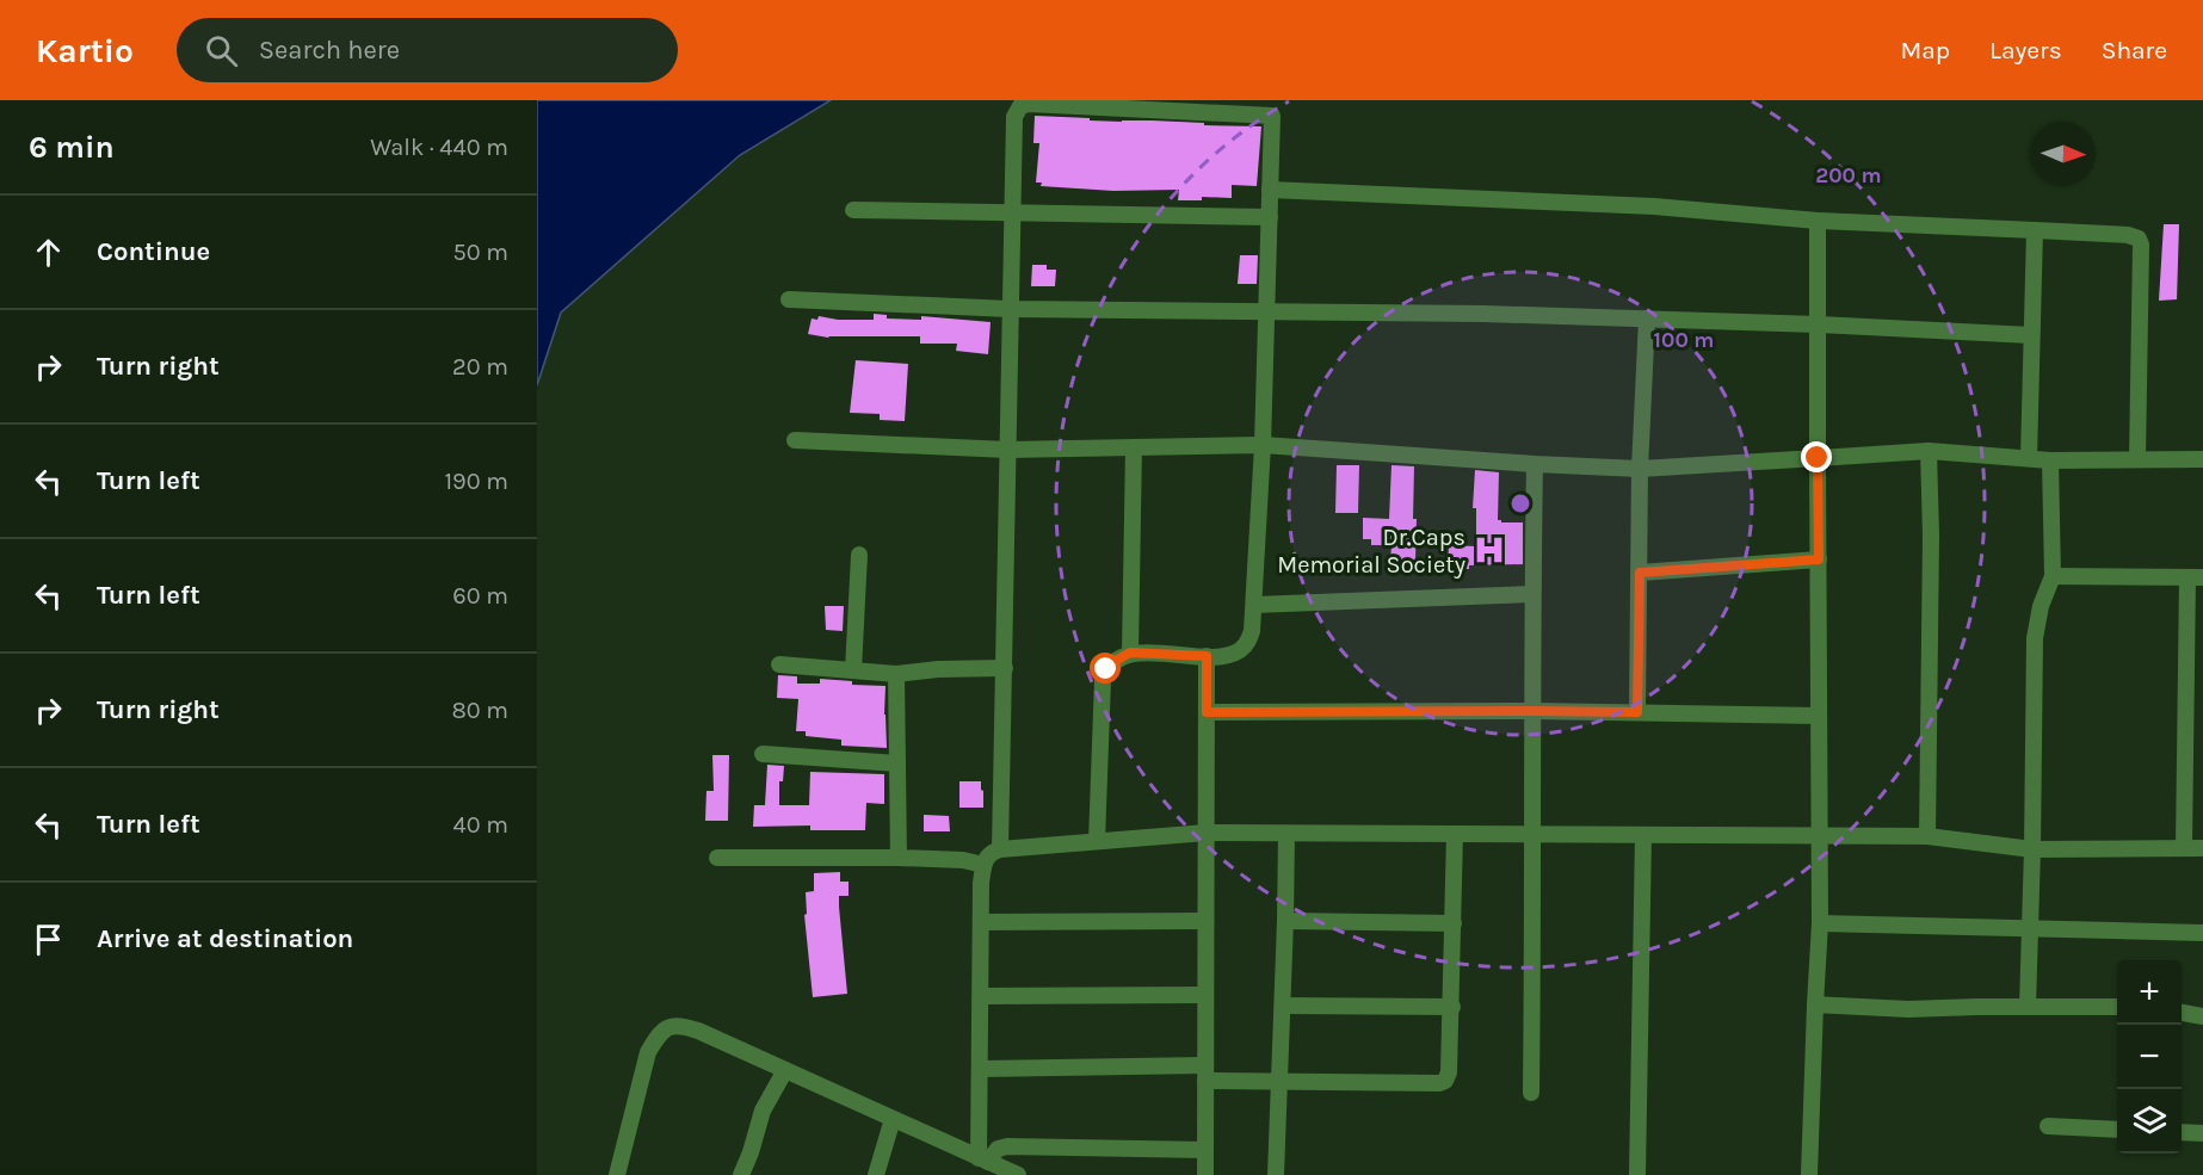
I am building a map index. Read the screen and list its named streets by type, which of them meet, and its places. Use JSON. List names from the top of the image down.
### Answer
{
  "places": {
    "hospital": ["Dr.Caps Memorial Society"]
  },
  "north": "right",
  "page": {
    "header": "Kartio",
    "search": "Search here",
    "nav": ["Map", "Layers", "Share"],
    "heading": ["6 min", "Walk · 440 m"],
    "list": [
      ["Continue", "50 m"],
      ["Turn right", "20 m"],
      ["Turn left", "190 m"],
      ["Turn left", "60 m"],
      ["Turn right", "80 m"],
      ["Turn left", "40 m"],
      "Arrive at destination"
    ],
    "map_buttons": ["+", "−"]
  },
  "rings": ["200 m", "100 m"]
}
